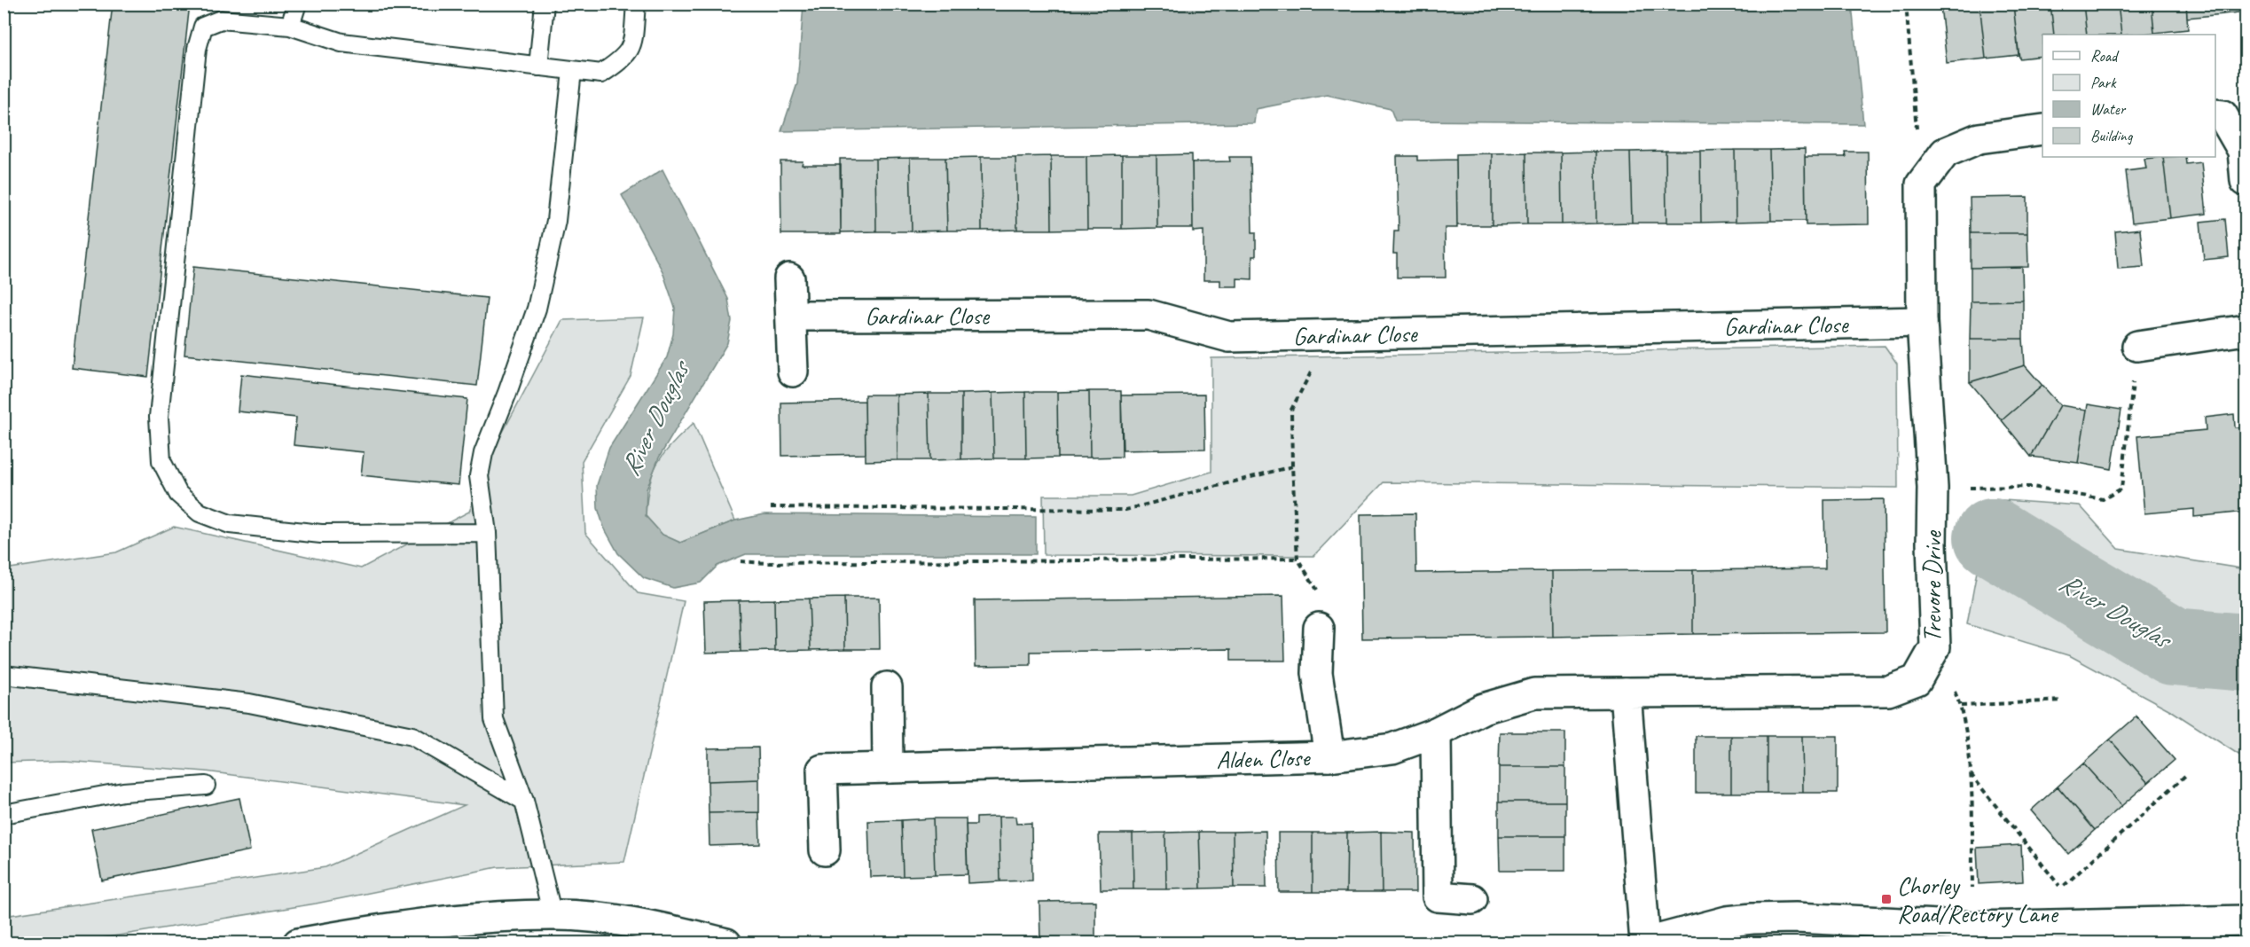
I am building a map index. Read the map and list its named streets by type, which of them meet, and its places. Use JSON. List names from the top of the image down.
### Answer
{
  "streets": {
    "street": ["Gardinar Close", "Trevore Drive", "Alden Close"]
  },
  "crossings": [
    ["Gardinar Close", "Trevore Drive"],
    ["Trevore Drive", "Alden Close"]
  ],
  "water": ["River Douglas"],
  "places": {
    "transit": ["Chorley Road/Rectory Lane"]
  },
  "legend": [
    "Road",
    "Park",
    "Water",
    "Building"
  ]
}
